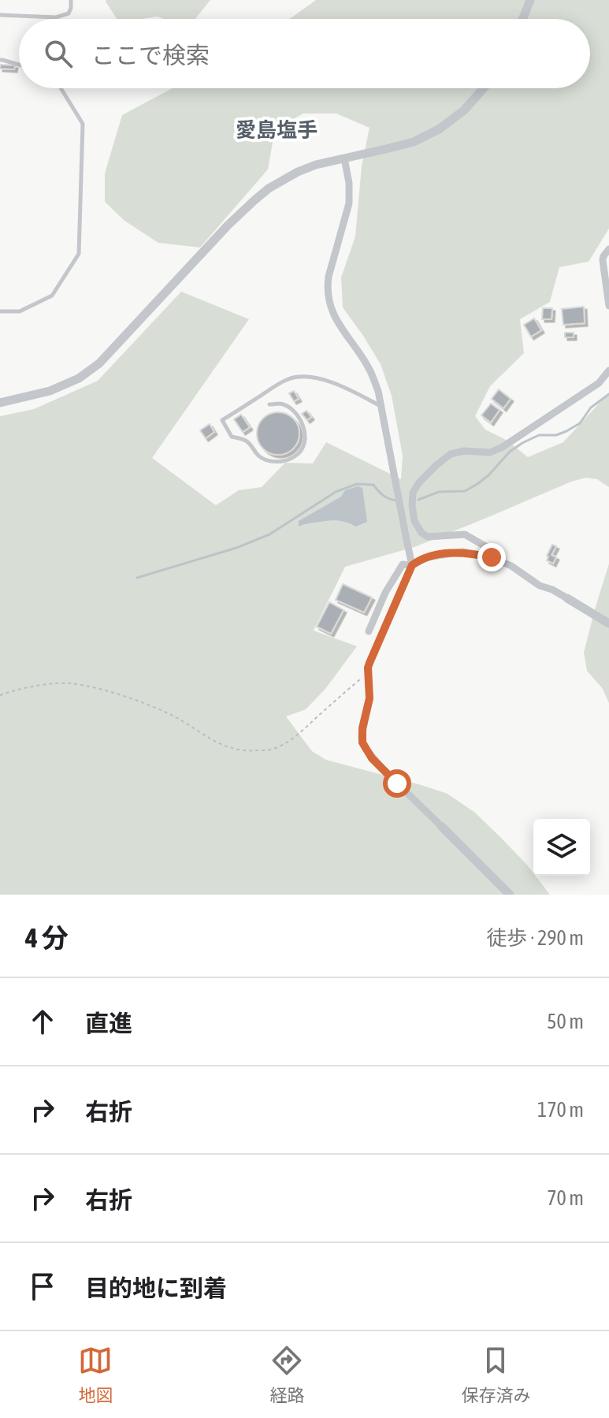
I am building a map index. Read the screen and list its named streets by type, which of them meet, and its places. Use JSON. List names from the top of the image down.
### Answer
{
  "districts": ["愛島塩手"],
  "page": {
    "search": "ここで検索",
    "heading": ["4 分", "徒歩 · 290 m"],
    "list": [
      ["直進", "50 m"],
      ["右折", "170 m"],
      ["右折", "70 m"],
      "目的地に到着"
    ],
    "nav": ["地図", "経路", "保存済み"]
  }
}
